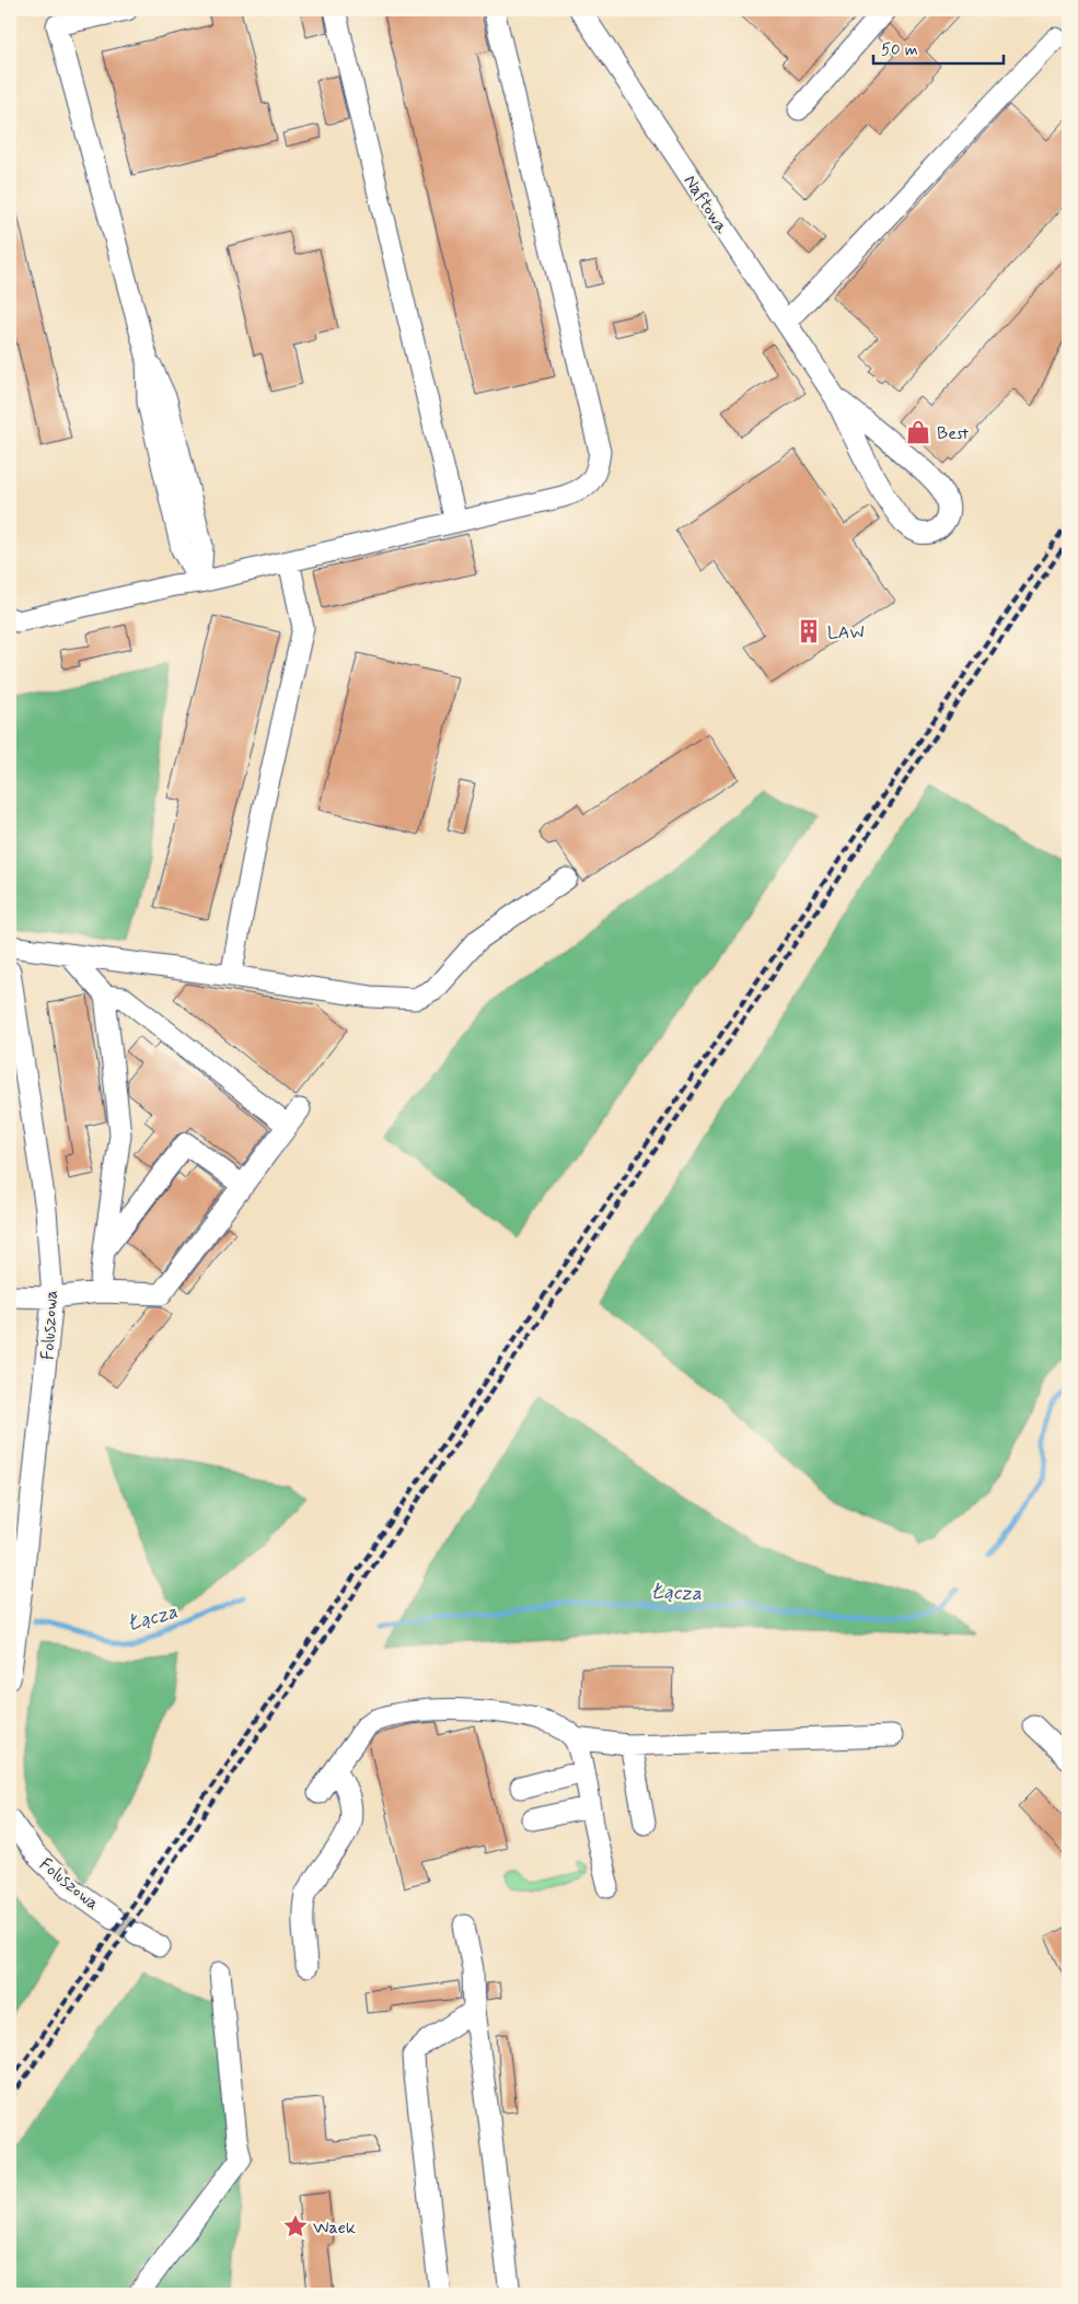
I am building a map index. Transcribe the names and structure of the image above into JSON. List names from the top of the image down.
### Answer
{
  "streets": {
    "street": ["Naftowa", "Foluszowa"]
  },
  "water": ["Łącza"],
  "places": {
    "shop": ["Best"],
    "building": ["LAW"],
    "place": ["Waek"]
  },
  "scale_bar": "50 m"
}
